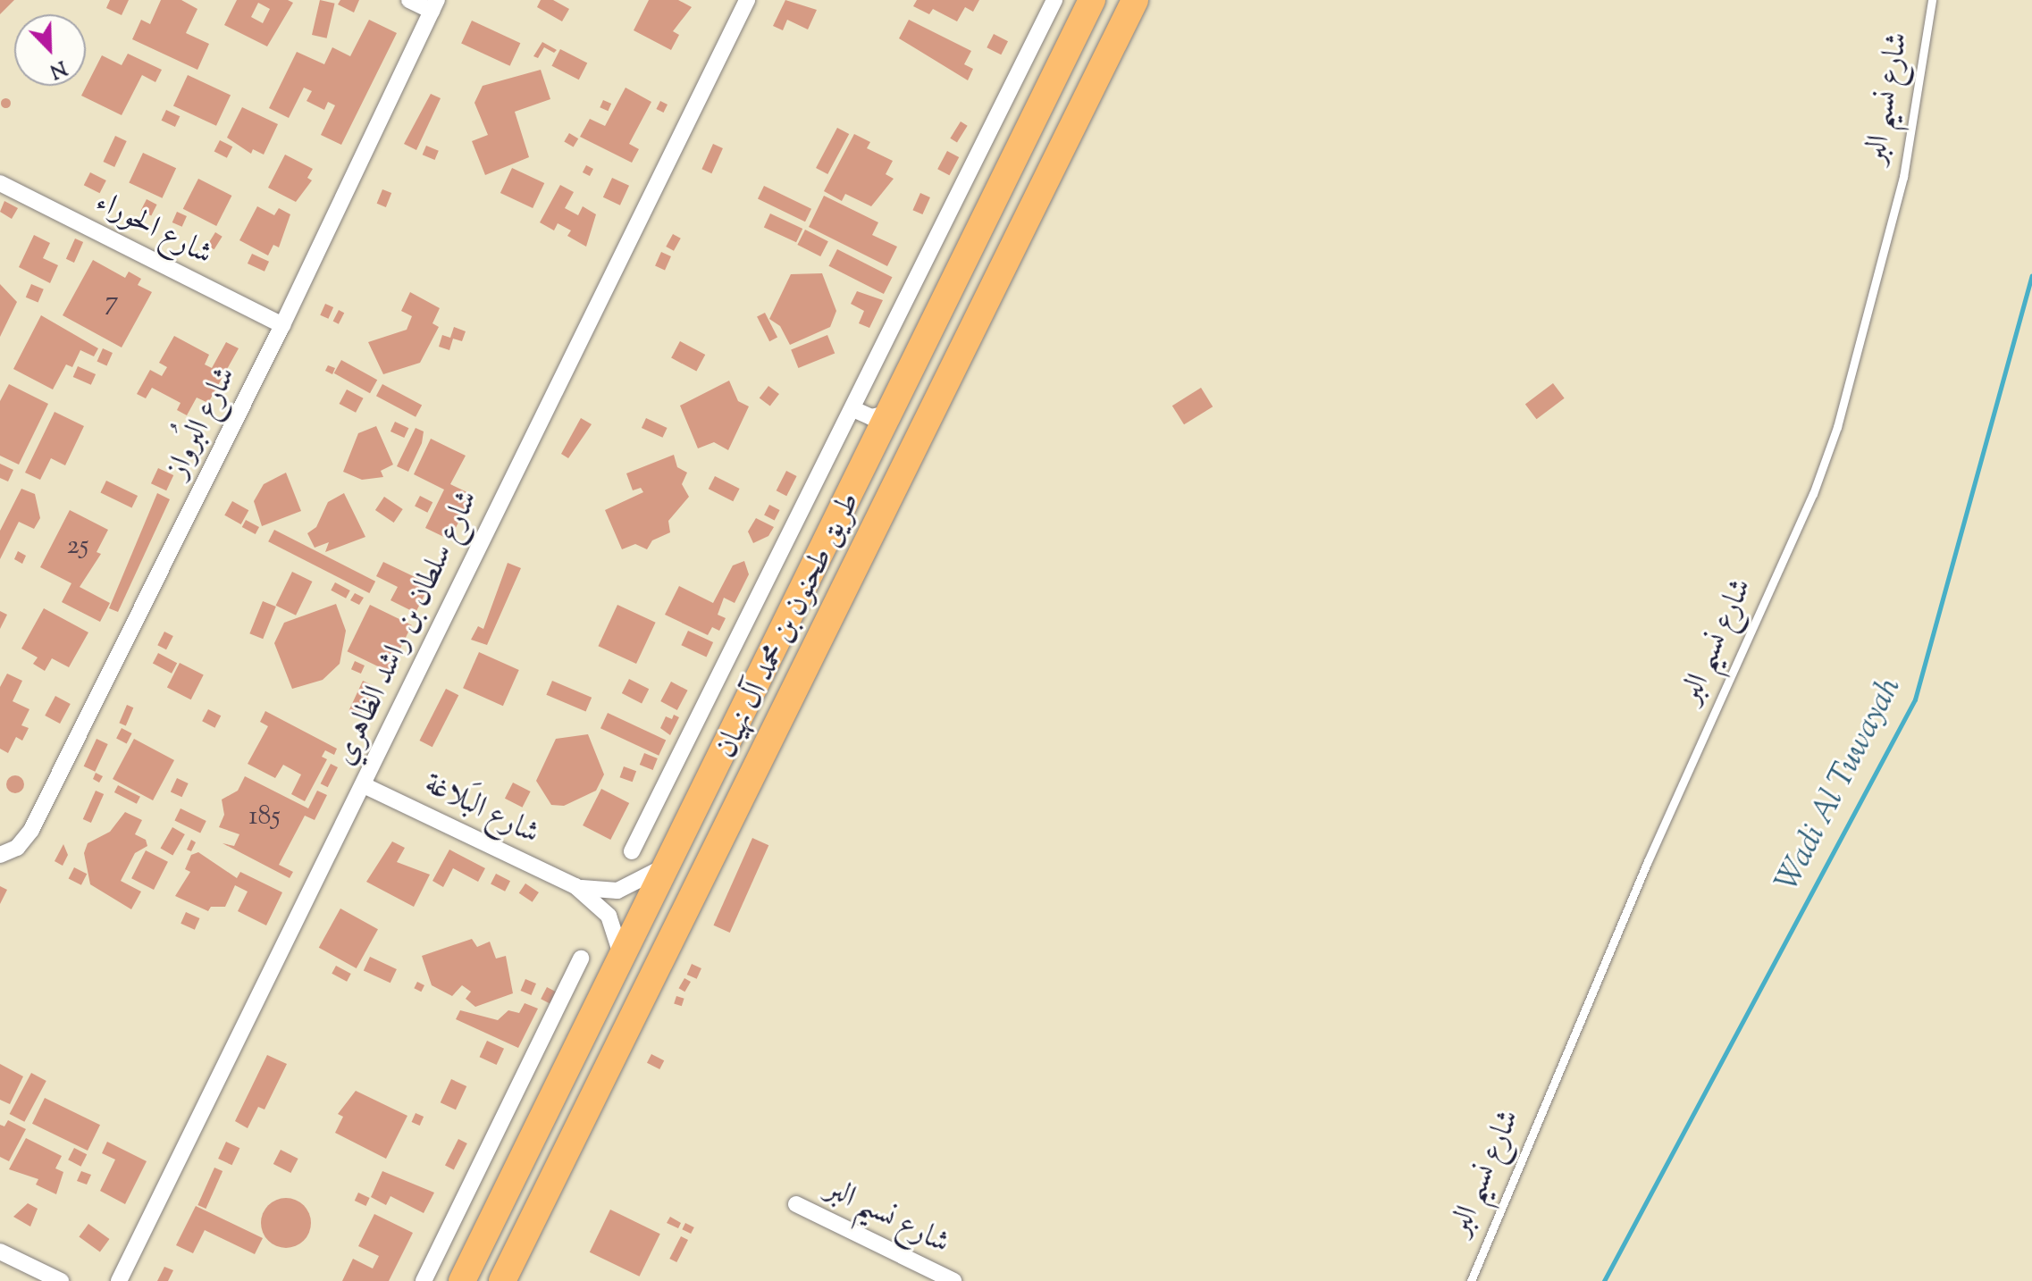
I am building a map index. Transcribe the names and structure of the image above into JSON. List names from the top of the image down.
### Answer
{
  "streets": {
    "main road": ["طريق طحنون بن محمد آل نهيان"],
    "street": [
      "شارع نسيم البر",
      "شارع الحوراء",
      "شارع البُرواز",
      "شارع سلطان بن راشد الظاهري",
      "شارع البَلاغة"
    ]
  },
  "crossings": [
    ["شارع الحوراء", "شارع البُرواز"],
    ["طريق طحنون بن محمد آل نهيان", "شارع البَلاغة"],
    ["شارع سلطان بن راشد الظاهري", "شارع البَلاغة"]
  ],
  "water": ["Wadi Al Tuwayah"],
  "house_numbers": ["7", "25", "185"],
  "north": "bottom right"
}
